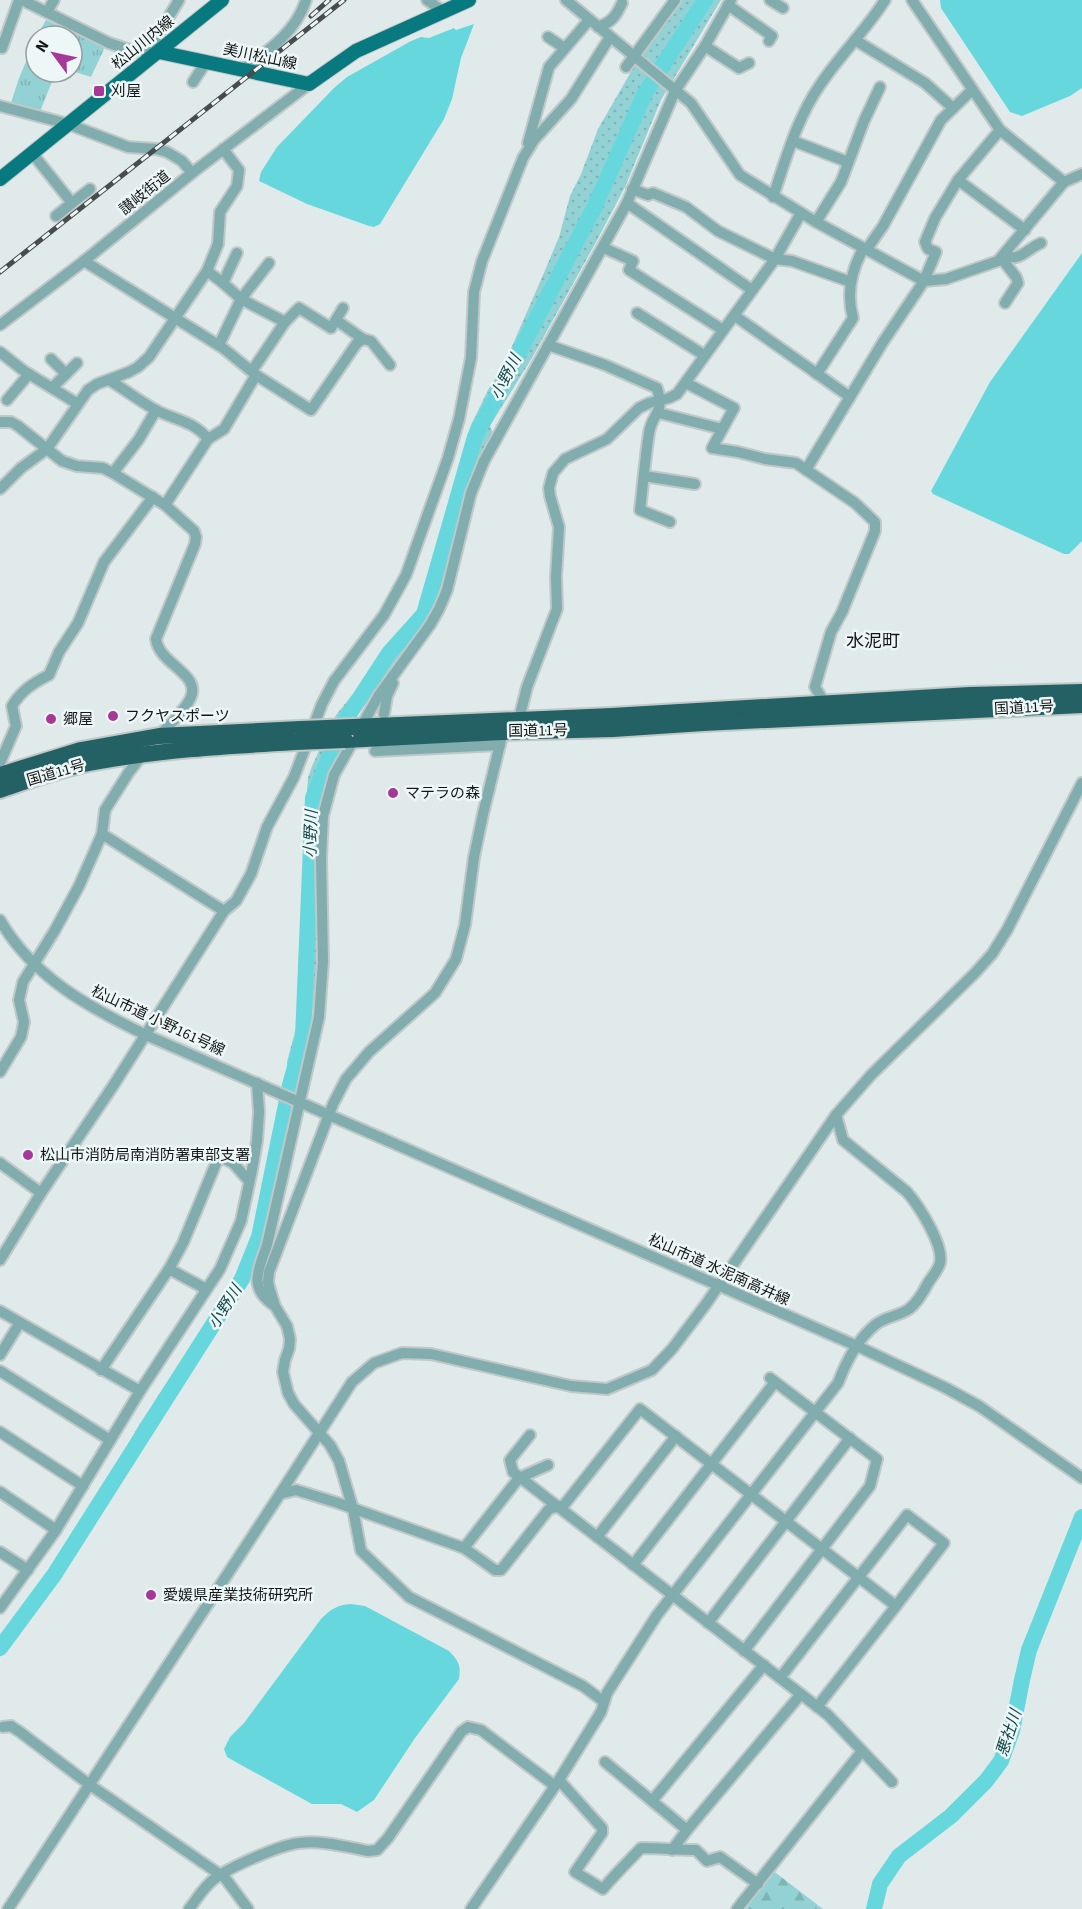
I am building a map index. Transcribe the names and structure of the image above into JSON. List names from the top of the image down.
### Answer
{
  "streets": {
    "highway": ["国道11号"],
    "main road": ["松山川内線", "美川松山線"],
    "street": ["讃岐街道", "松山市道 小野161号線", "松山市道 水泥南高井線"]
  },
  "crossings": [
    ["松山川内線", "美川松山線"],
    ["美川松山線", "讃岐街道"],
    ["松山市道 小野161号線", "松山市道 水泥南高井線"]
  ],
  "districts": ["水泥町"],
  "water": ["小野川", "悪社川"],
  "places": {
    "transit": ["刈屋"],
    "other": [
      "フクヤスポーツ",
      "郷屋",
      "マテラの森",
      "松山市消防局南消防署東部支署",
      "愛媛県産業技術研究所"
    ]
  },
  "north": "top left"
}
